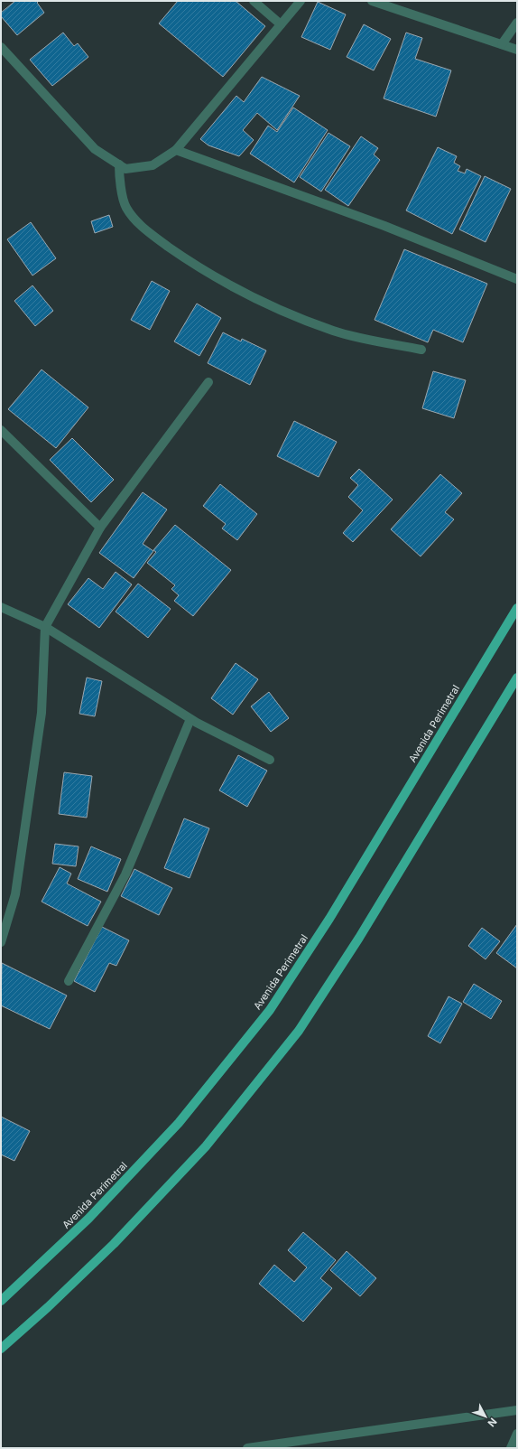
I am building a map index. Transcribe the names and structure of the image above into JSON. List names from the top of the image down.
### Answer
{
  "streets": {
    "main road": ["Avenida Perimetral"]
  },
  "north": "bottom right"
}
